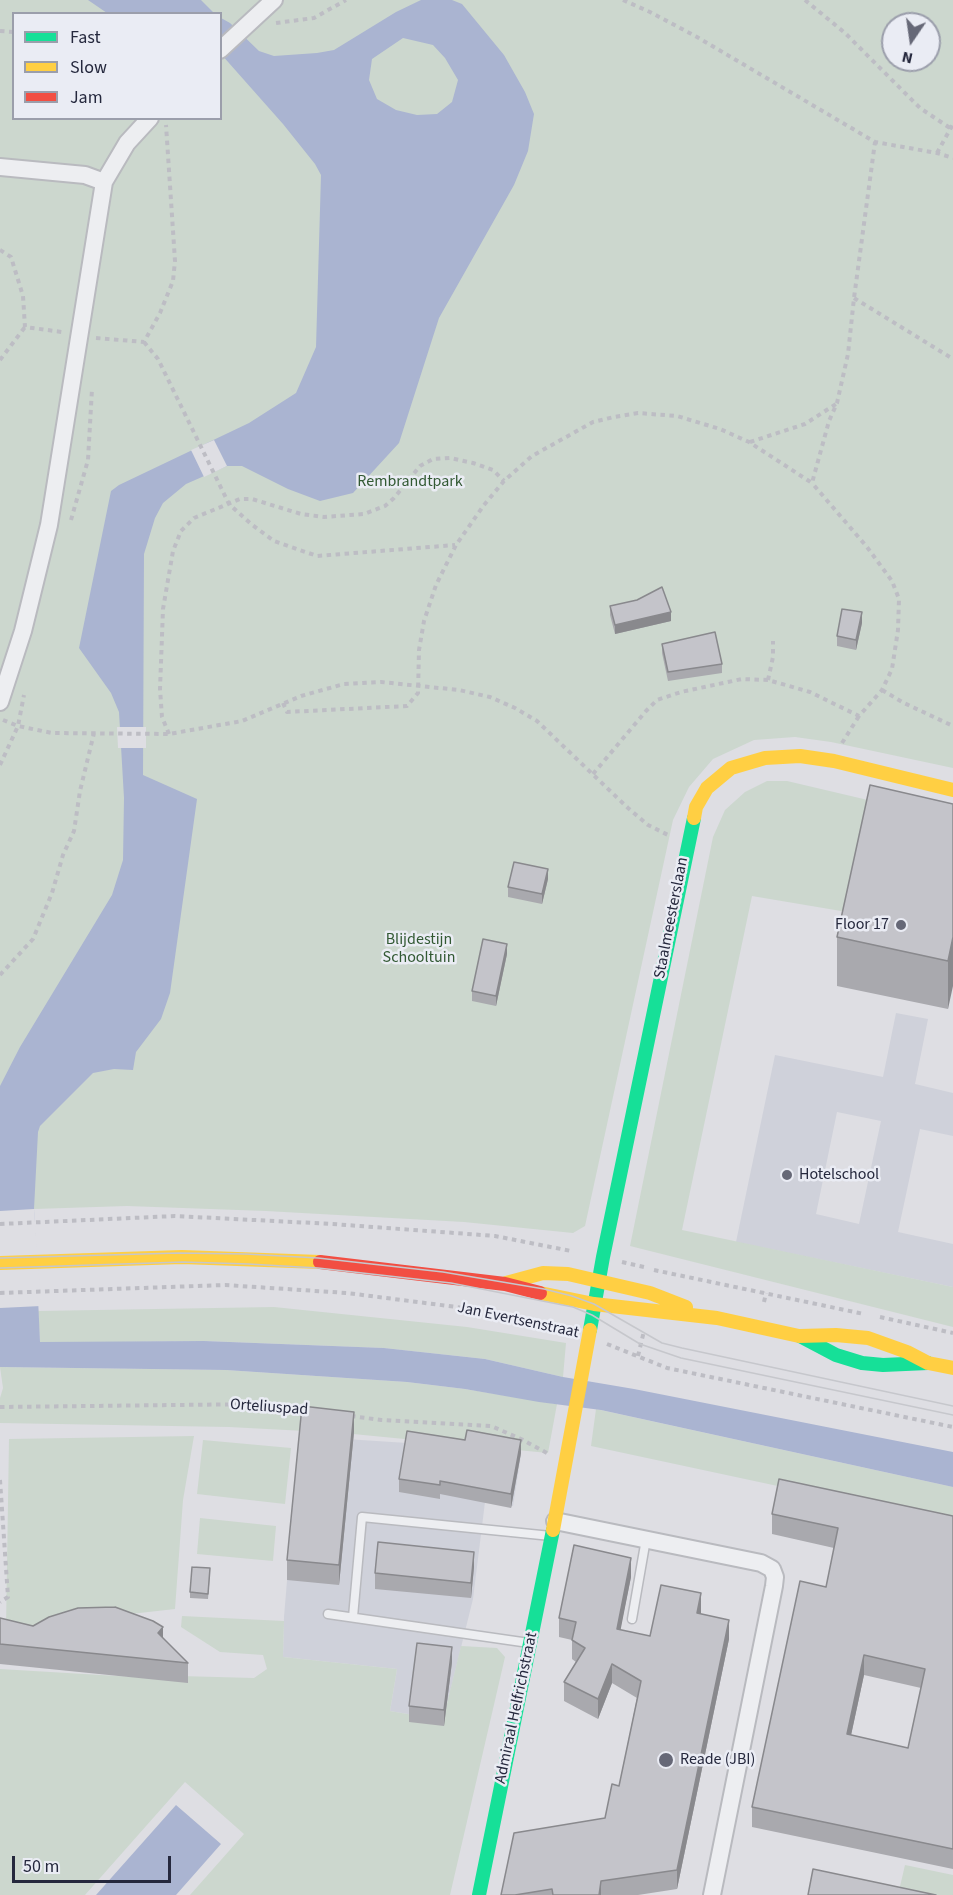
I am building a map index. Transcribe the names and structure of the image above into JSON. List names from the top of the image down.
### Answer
{
  "streets": {
    "street": ["Staalmeesterslaan", "Jan Evertsenstraat", "Admiraal Helfrichstraat"],
    "path": ["Orteliuspad"]
  },
  "crossings": [
    ["Staalmeesterslaan", "Jan Evertsenstraat"],
    ["Staalmeesterslaan", "Admiraal Helfrichstraat"],
    ["Jan Evertsenstraat", "Admiraal Helfrichstraat"]
  ],
  "parks": ["Rembrandtpark", "Blijdestijn Schooltuin"],
  "places": ["Floor 17", "Hotelschool", "Reade (JBI)"],
  "legend": ["Fast", "Slow", "Jam"],
  "scale_bar": "50 m",
  "north": "bottom"
}
